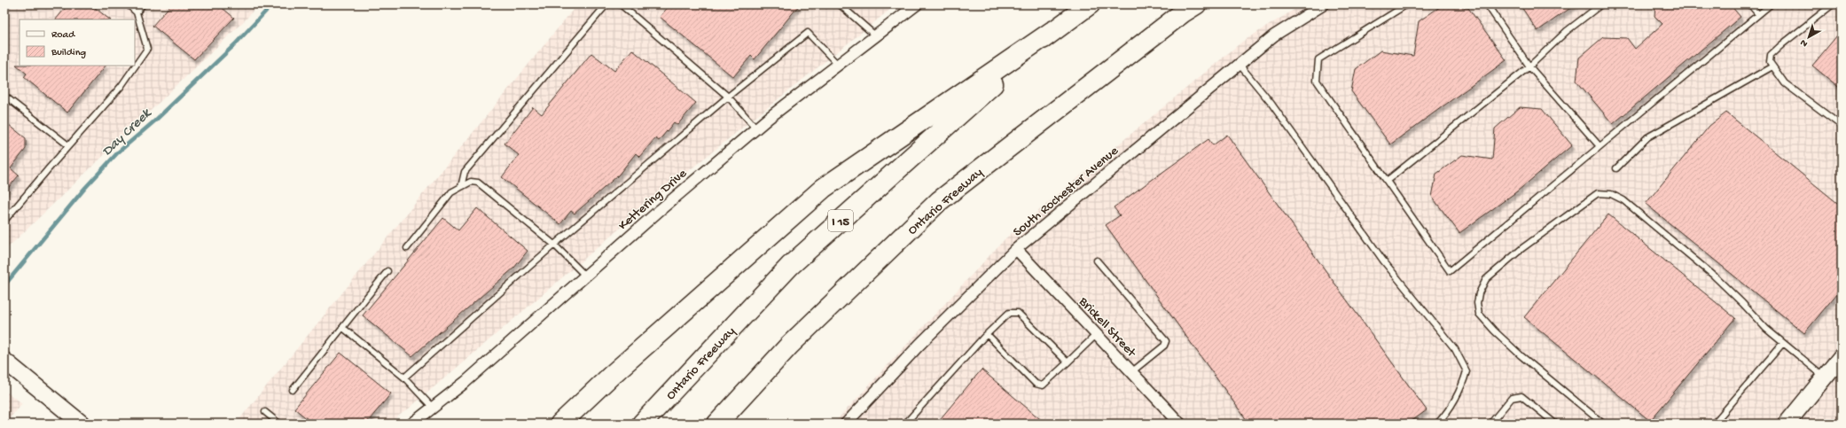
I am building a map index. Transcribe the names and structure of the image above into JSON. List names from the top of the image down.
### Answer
{
  "streets": {
    "highway": ["Ontario Freeway", "I 15"],
    "street": ["South Rochester Avenue", "Kettering Drive", "Brickell Street"]
  },
  "crossings": [
    ["South Rochester Avenue", "Brickell Street"]
  ],
  "water": ["Day Creek"],
  "legend": ["Road", "Building"],
  "north": "bottom left"
}
